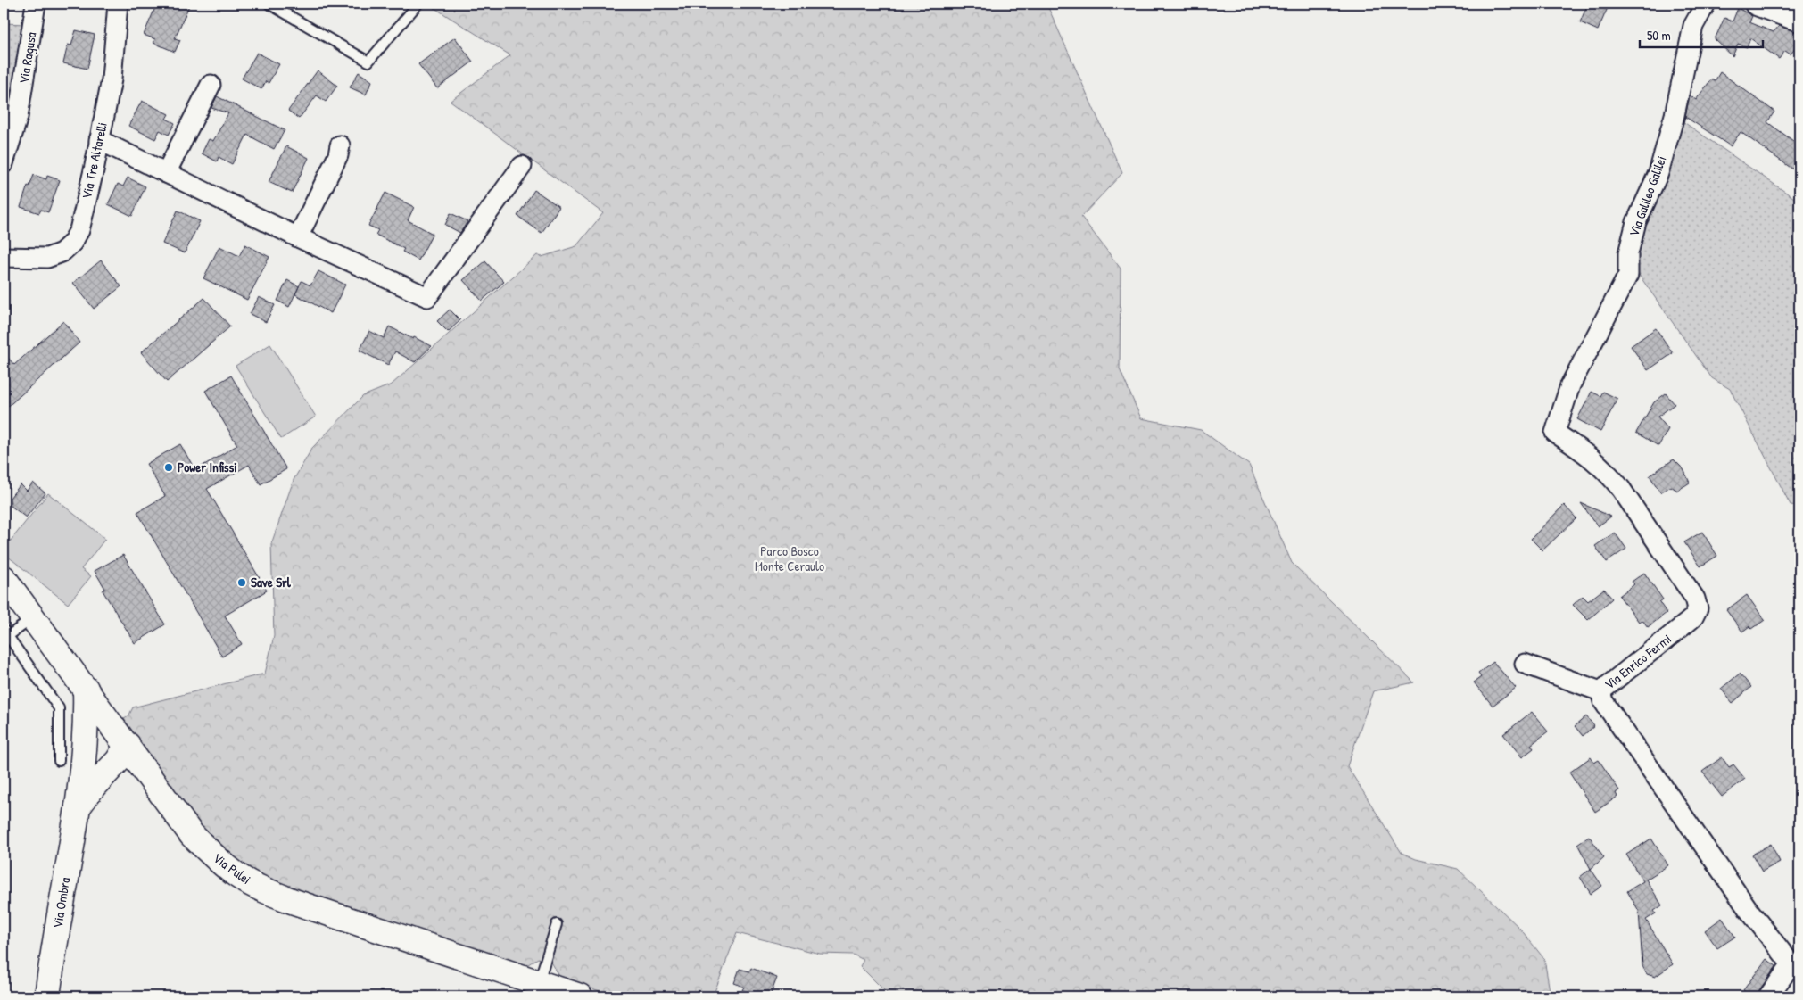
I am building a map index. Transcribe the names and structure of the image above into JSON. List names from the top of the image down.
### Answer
{
  "streets": {
    "main road": ["Via Pulei", "Via Ombra"],
    "street": [
      "Via Ragusa",
      "Via Tre Altarelli",
      "Via Galileo Galilei",
      "Via Enrico Fermi"
    ]
  },
  "crossings": [
    ["Via Galileo Galilei", "Via Enrico Fermi"]
  ],
  "parks": ["Parco Bosco Monte Ceraulo"],
  "places": ["Power Infissi", "Save Srl"],
  "scale_bar": "50 m"
}
